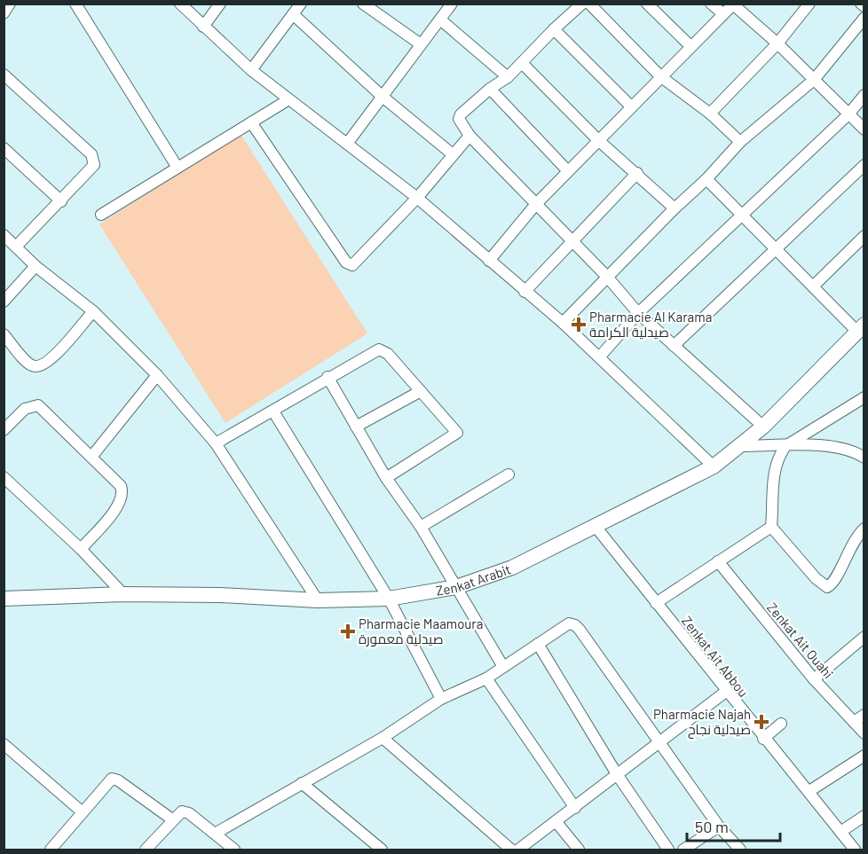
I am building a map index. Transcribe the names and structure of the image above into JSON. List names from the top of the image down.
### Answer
{
  "streets": {
    "street": ["Zenkat Arabit", "Zenkat Ait Ouahi", "Zenkat Ait Abbou"]
  },
  "crossings": [
    ["Zenkat Arabit", "Zenkat Ait Abbou"]
  ],
  "places": {
    "health": ["Pharmacie Al Karama صيدلية الكرامة", "Pharmacie Maamoura صيدلية معمورة", "Pharmacie Najah صيدلية نجاح"]
  },
  "scale_bar": "50 m"
}
